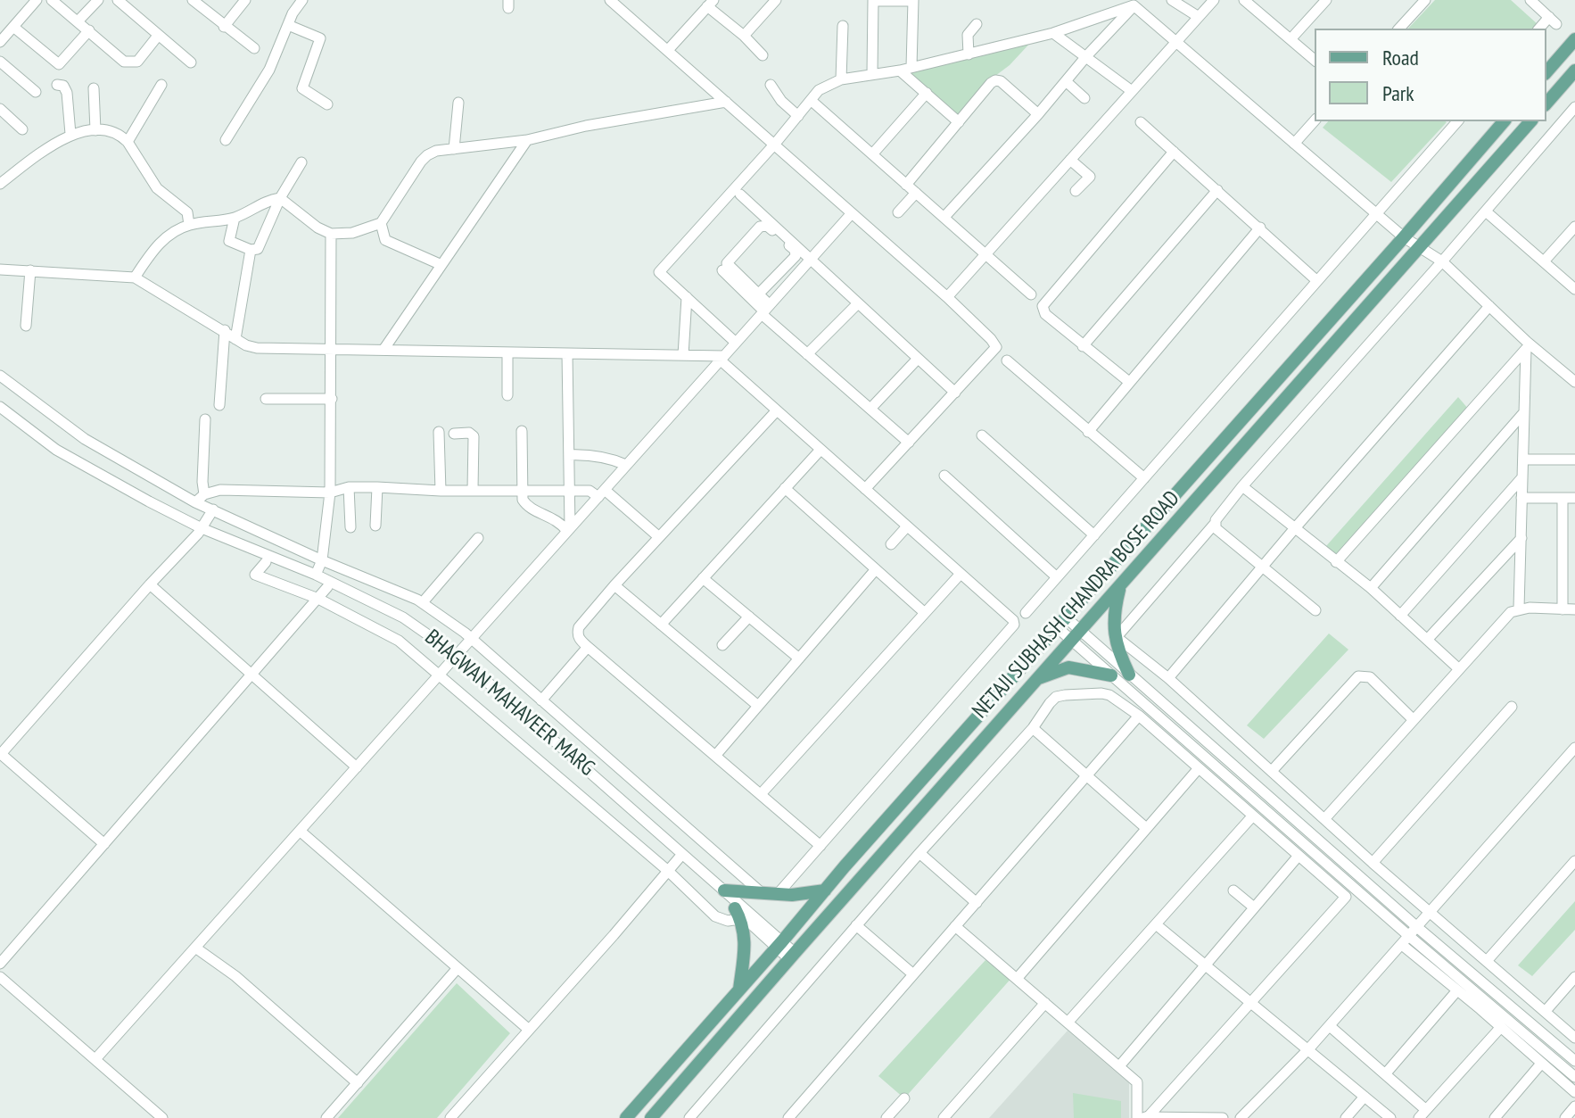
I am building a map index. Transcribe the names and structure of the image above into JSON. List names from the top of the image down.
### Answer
{
  "streets": {
    "main road": ["NETAJI SUBHASH CHANDRA BOSE ROAD"],
    "street": ["BHAGWAN MAHAVEER MARG"]
  },
  "crossings": [
    ["NETAJI SUBHASH CHANDRA BOSE ROAD", "BHAGWAN MAHAVEER MARG"]
  ],
  "legend": ["Road", "Park"]
}
